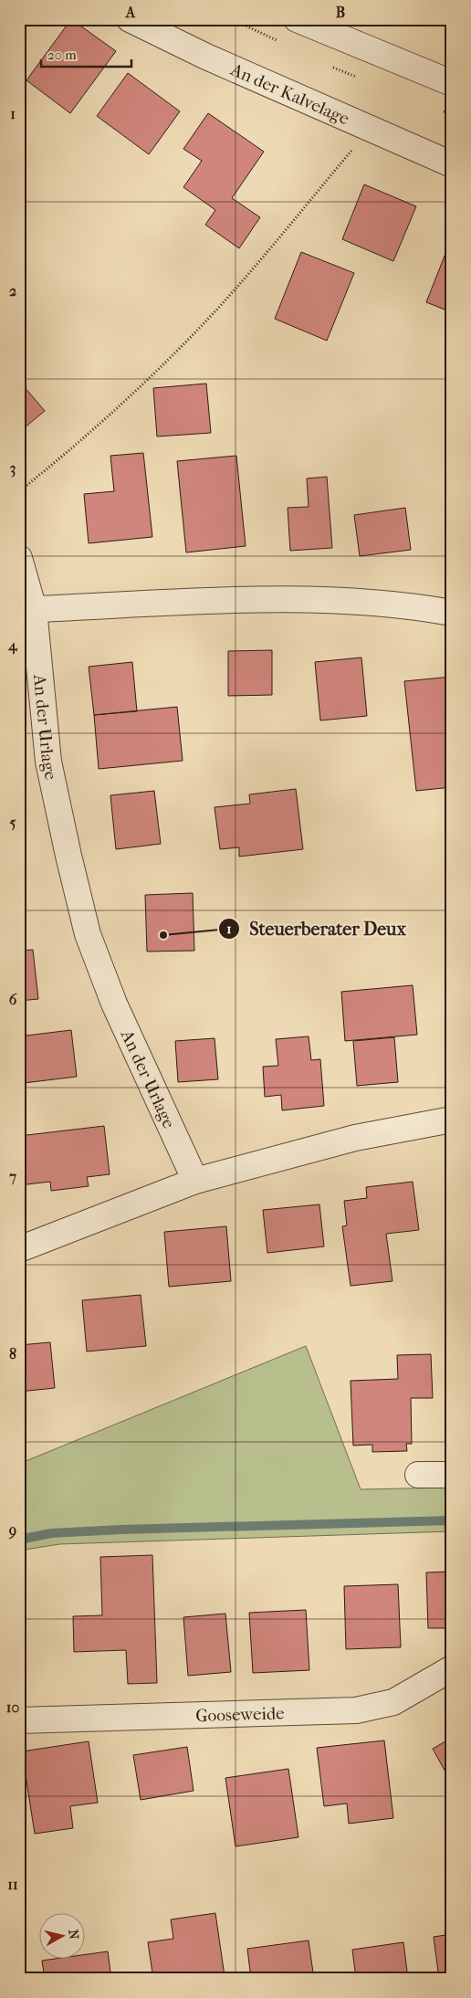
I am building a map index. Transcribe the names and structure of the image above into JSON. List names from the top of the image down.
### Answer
{
  "streets": {
    "street": ["An der Kalvelage", "An der Urlage", "Gooseweide"]
  },
  "places": ["Steuerberater Deux"],
  "scale_bar": "20 m",
  "north": "right",
  "grid": {
    "columns": ["A", "B"],
    "rows": [
      "1",
      "2",
      "3",
      "4",
      "5",
      "6",
      "7",
      "8",
      "9",
      "10",
      "11"
    ]
  }
}
